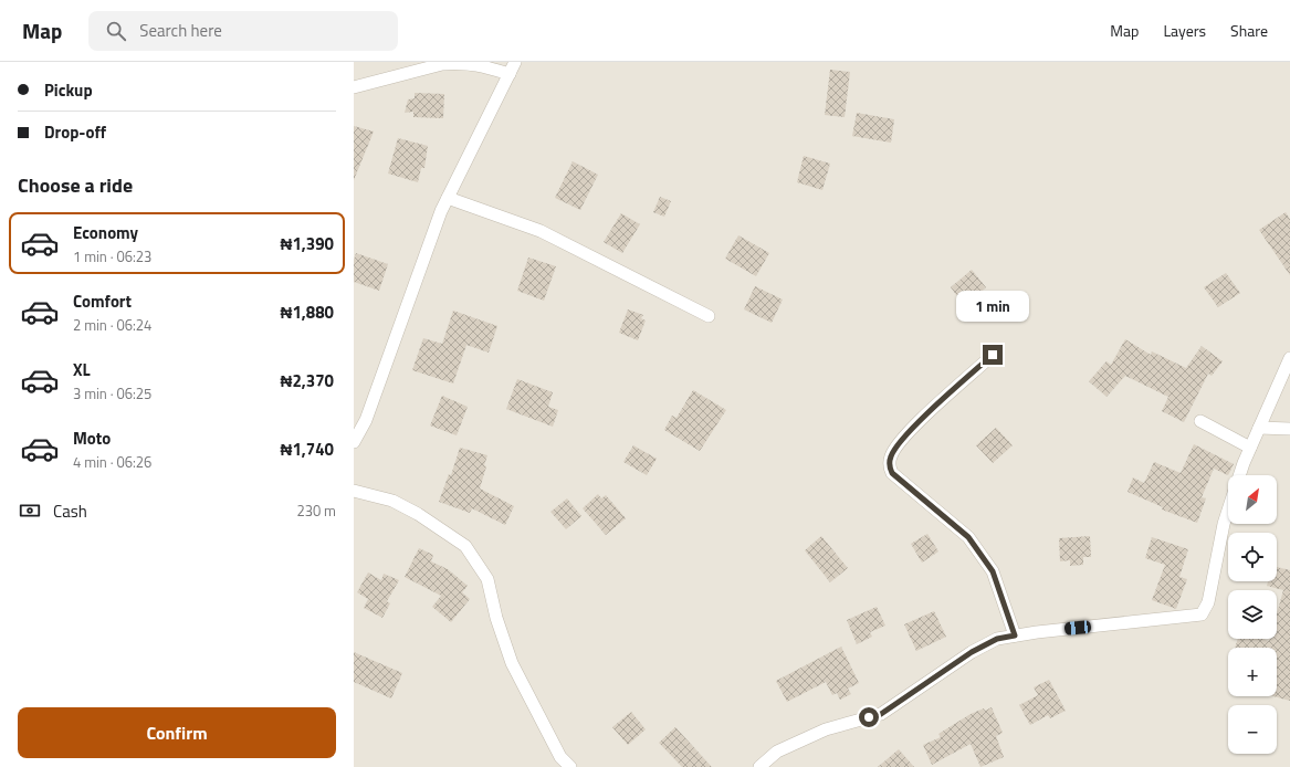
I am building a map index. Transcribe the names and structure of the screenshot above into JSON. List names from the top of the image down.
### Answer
{
  "north": "top right",
  "page": {
    "header": "Map",
    "search": "Search here",
    "nav": ["Map", "Layers", "Share"],
    "banner": ["Pickup", "Drop-off"],
    "heading": "Choose a ride",
    "list": [
      {
        "name": "Economy",
        "note": "1 min · 06:23",
        "value": "₦1,390"
      },
      {
        "name": "Comfort",
        "note": "2 min · 06:24",
        "value": "₦1,880"
      },
      {
        "name": "XL",
        "note": "3 min · 06:25",
        "value": "₦2,370"
      },
      {
        "name": "Moto",
        "note": "4 min · 06:26",
        "value": "₦1,740"
      }
    ],
    "bubble": "1 min",
    "map_buttons": ["+", "−"],
    "pay": ["Cash", "230 m"],
    "buttons": "Confirm"
  }
}
